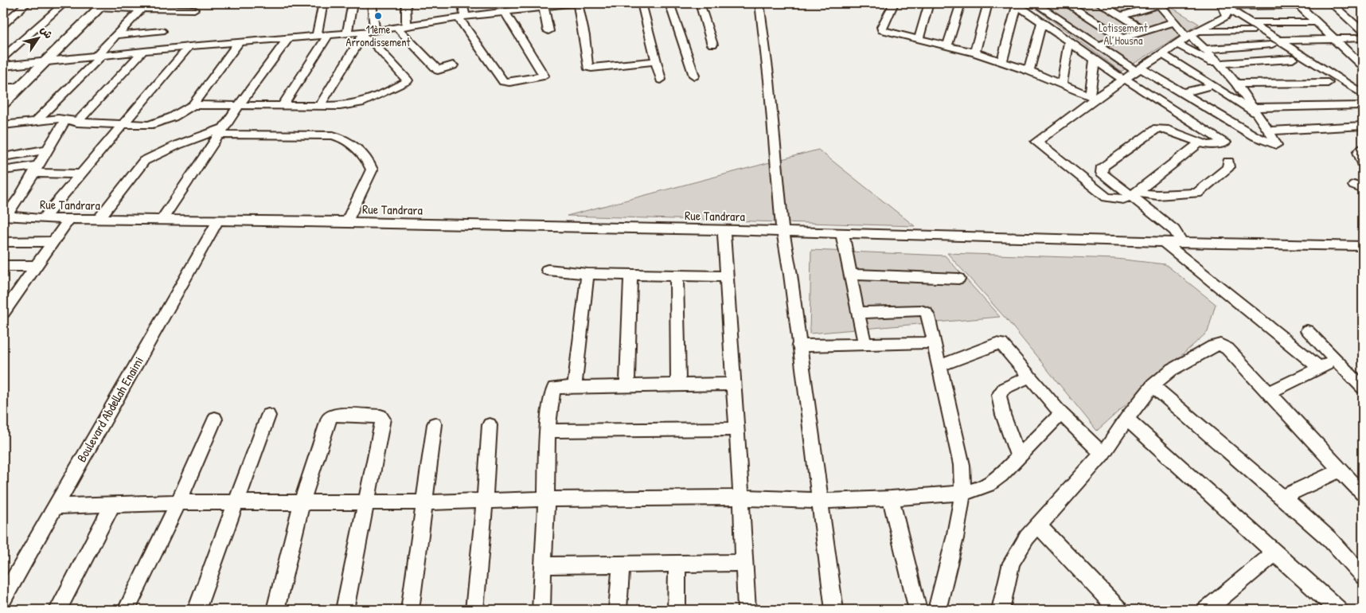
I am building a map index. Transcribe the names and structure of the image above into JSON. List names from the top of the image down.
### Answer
{
  "streets": {
    "street": ["Rue Tandrara", "Boulevard Abdellah Enaimi"]
  },
  "crossings": [
    ["Rue Tandrara", "Boulevard Abdellah Enaimi"]
  ],
  "parks": ["Lotissement Al Housna"],
  "places": ["11ème Arrondissement"],
  "north": "top right"
}
